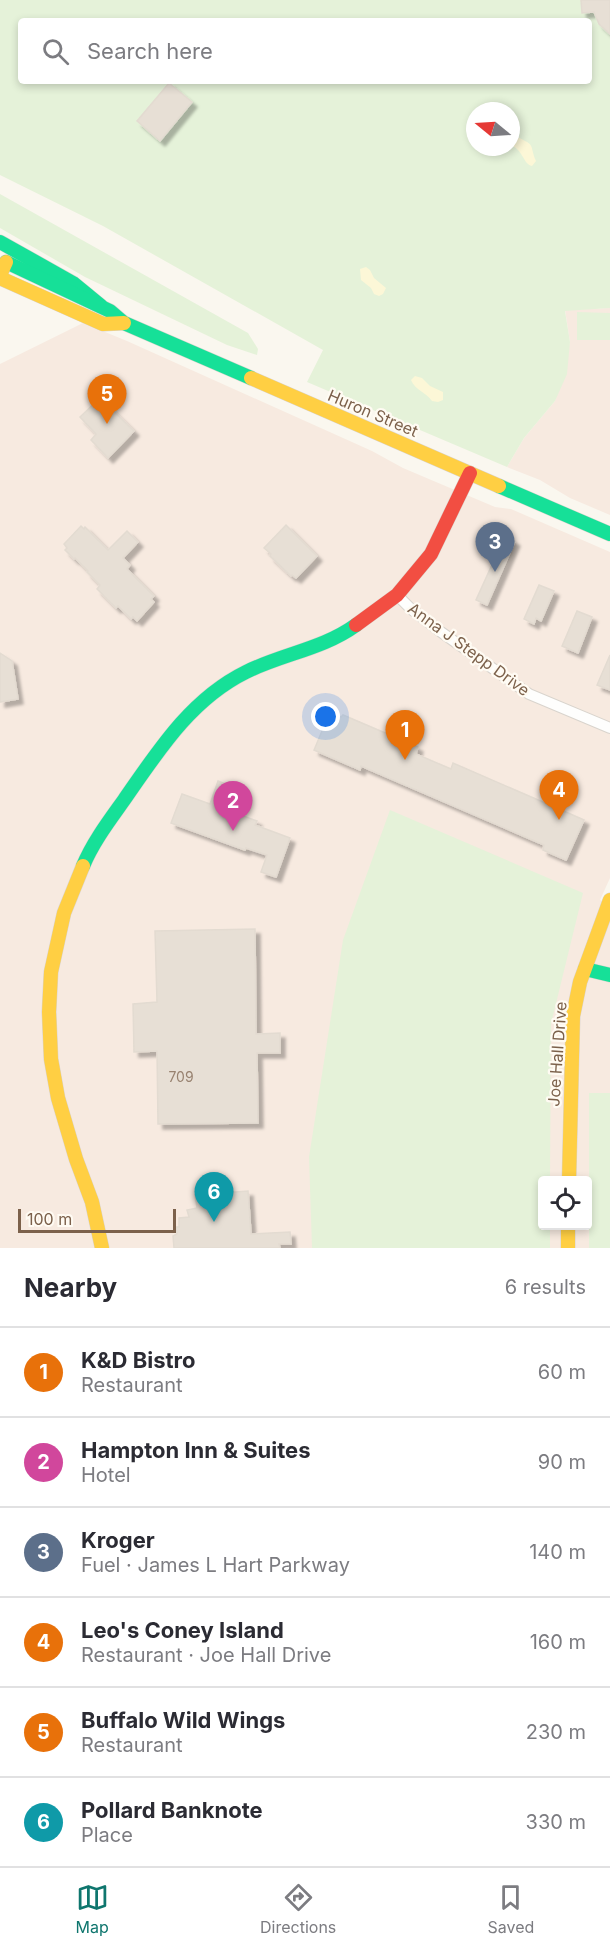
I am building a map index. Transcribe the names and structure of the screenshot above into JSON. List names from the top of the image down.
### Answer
{
  "streets": {
    "main road": ["Huron Street", "Joe Hall Drive"],
    "street": ["Anna J Stepp Drive"]
  },
  "house_numbers": ["709"],
  "scale_bar": "100 m",
  "north": "left",
  "page": {
    "search": "Search here",
    "pins": [
      "5",
      "3",
      "1",
      "4",
      "2",
      "6"
    ],
    "scale": "100 m",
    "heading": ["Nearby", "6 results"],
    "list": [
      {
        "mark": "1",
        "name": "K&D Bistro",
        "note": "Restaurant",
        "value": "60 m"
      },
      {
        "mark": "2",
        "name": "Hampton Inn & Suites",
        "note": "Hotel",
        "value": "90 m"
      },
      {
        "mark": "3",
        "name": "Kroger",
        "note": "Fuel · James L Hart Parkway",
        "value": "140 m"
      },
      {
        "mark": "4",
        "name": "Leo's Coney Island",
        "note": "Restaurant · Joe Hall Drive",
        "value": "160 m"
      },
      {
        "mark": "5",
        "name": "Buffalo Wild Wings",
        "note": "Restaurant",
        "value": "230 m"
      },
      {
        "mark": "6",
        "name": "Pollard Banknote",
        "note": "Place",
        "value": "330 m"
      }
    ],
    "nav": ["Map", "Directions", "Saved"]
  }
}
